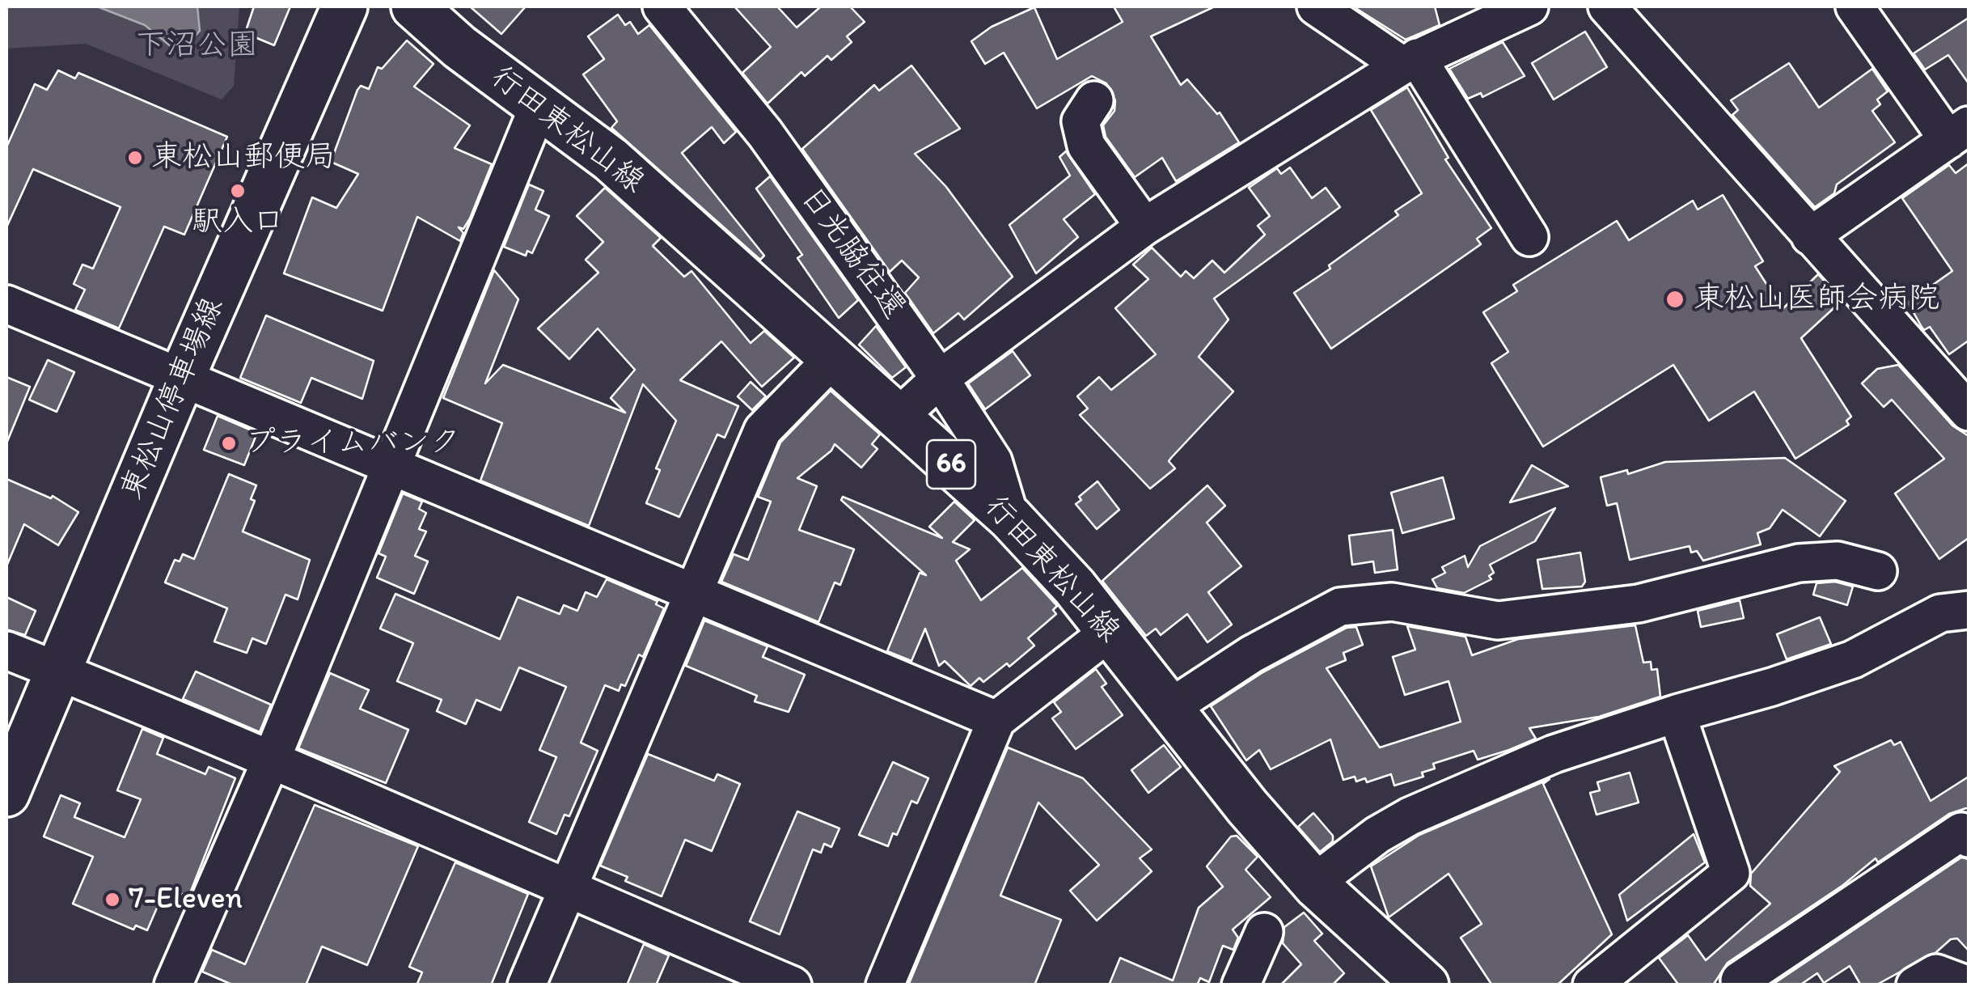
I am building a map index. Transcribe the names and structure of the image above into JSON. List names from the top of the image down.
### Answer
{
  "streets": {
    "main road": ["行田東松山線", "東松山停車場線", "66"],
    "street": ["日光脇往還"]
  },
  "crossings": [
    ["行田東松山線", "日光脇往還"]
  ],
  "parks": ["下沼公園"],
  "places": [
    "東松山郵便局",
    "駅入口",
    "東松山医師会病院",
    "プライムバンク",
    "7-Eleven"
  ]
}
